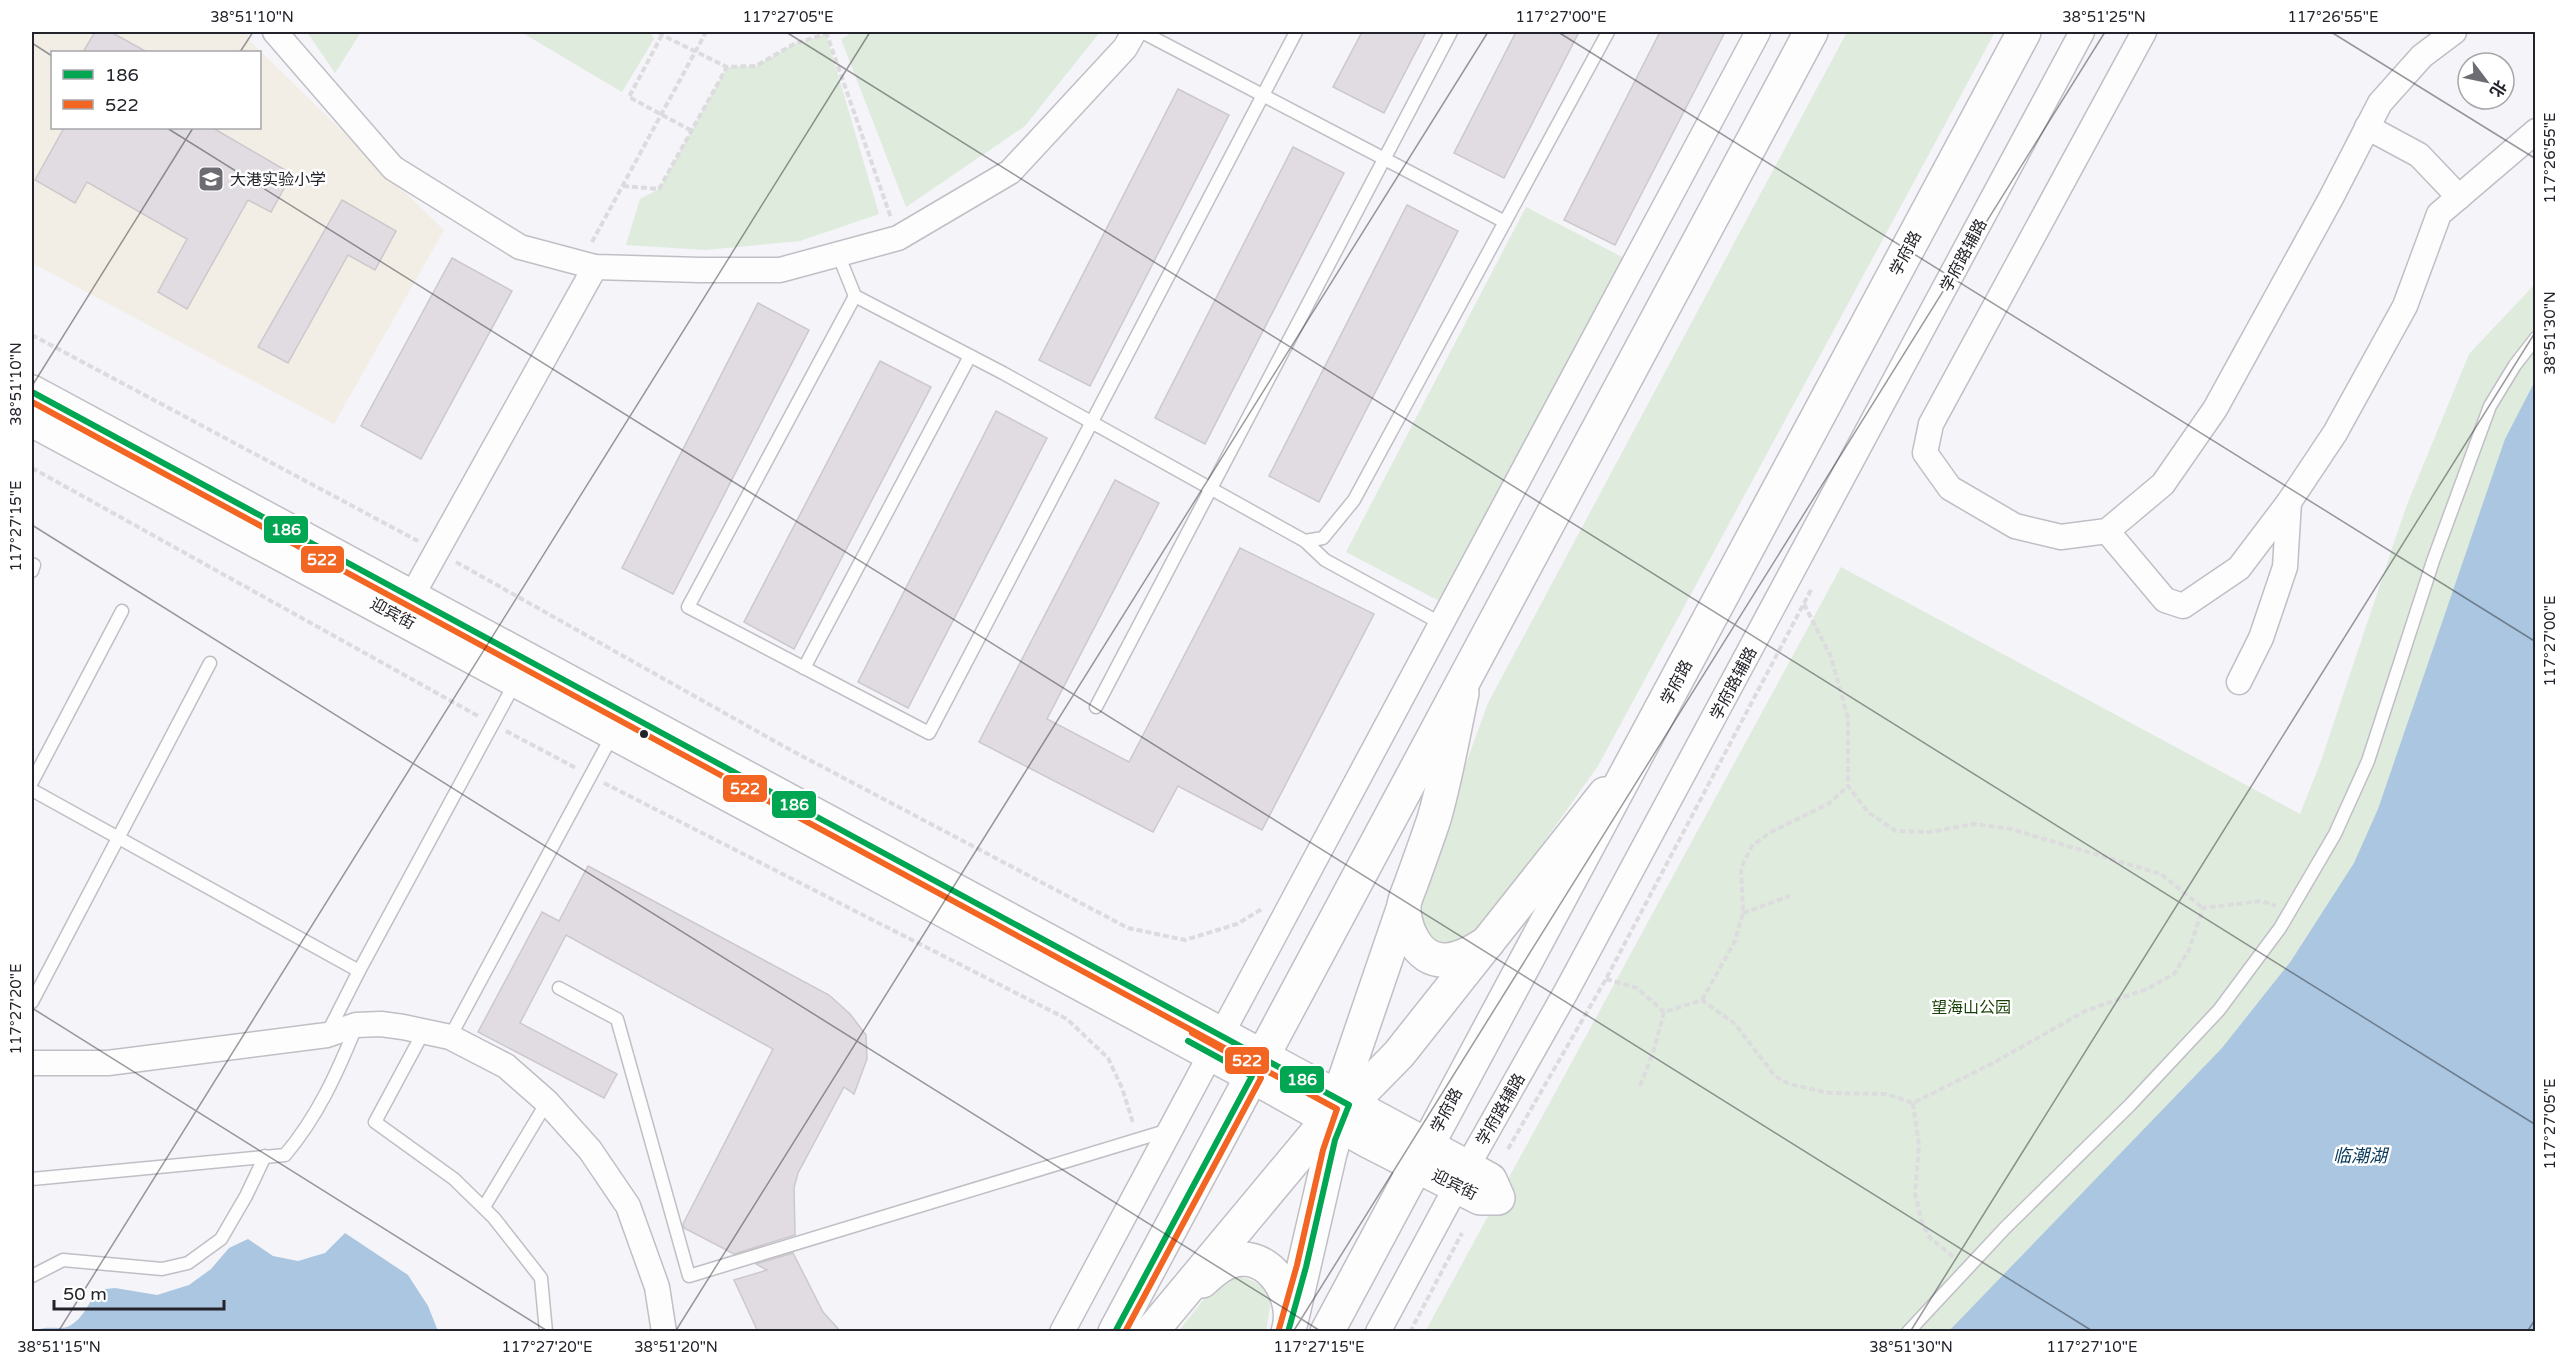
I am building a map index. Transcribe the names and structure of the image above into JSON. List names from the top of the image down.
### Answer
{
  "streets": {
    "main road": ["学府路", "迎宾街"],
    "street": ["学府路辅路"]
  },
  "crossings": [
    ["学府路", "迎宾街"],
    ["学府路辅路", "迎宾街"]
  ],
  "water": ["临潮湖"],
  "parks": ["望海山公园"],
  "places": {
    "school or university": ["大港实验小学"]
  },
  "lines": ["transit line 186", "transit line 522"],
  "legend": ["186", "522"],
  "scale_bar": "50 m",
  "north": "bottom right",
  "coordinates": [
    "38°51'10\"N",
    "117°27'05\"E",
    "117°27'00\"E",
    "38°51'25\"N",
    "117°26'55\"E",
    "38°51'30\"N",
    "117°27'15\"E",
    "117°27'20\"E",
    "38°51'15\"N",
    "38°51'20\"N",
    "117°27'10\"E"
  ]
}
